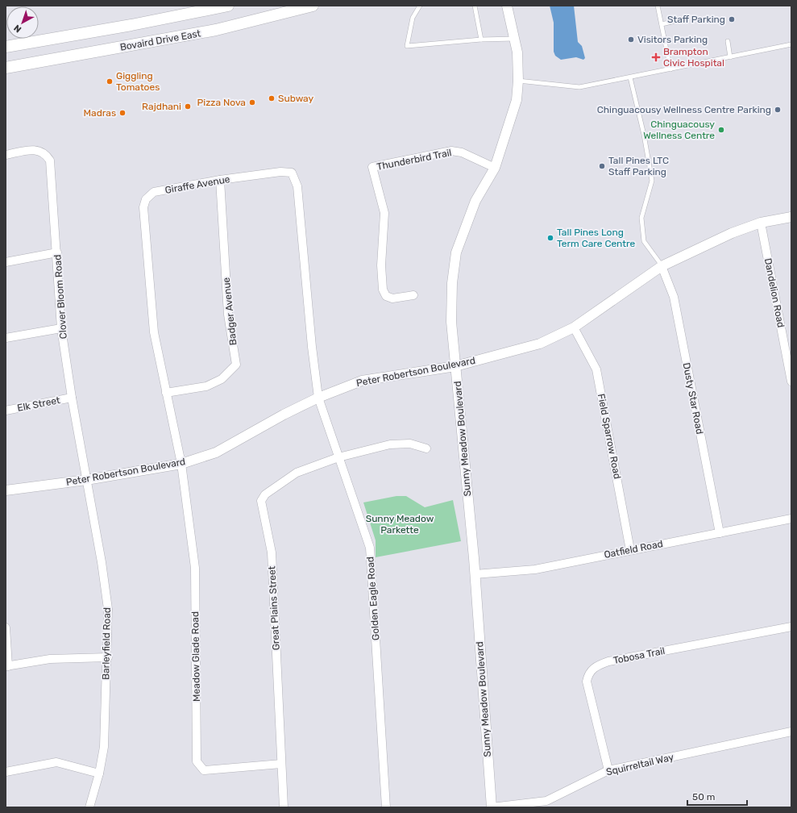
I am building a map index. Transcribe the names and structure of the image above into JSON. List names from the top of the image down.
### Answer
{
  "streets": {
    "main road": ["Bovaird Drive East"],
    "street": [
      "Thunderbird Trail",
      "Giraffe Avenue",
      "Dandelion Road",
      "Clover Bloom Road",
      "Badger Avenue",
      "Peter Robertson Boulevard",
      "Dusty Star Road",
      "Elk Street",
      "Field Sparrow Road",
      "Sunny Meadow Boulevard",
      "Oatfield Road",
      "Golden Eagle Road",
      "Great Plains Street",
      "Barleyfield Road",
      "Tobosa Trail",
      "Meadow Glade Road",
      "Squirreltail Way"
    ]
  },
  "crossings": [
    ["Thunderbird Trail", "Sunny Meadow Boulevard"],
    ["Giraffe Avenue", "Badger Avenue"],
    ["Giraffe Avenue", "Peter Robertson Boulevard"],
    ["Giraffe Avenue", "Golden Eagle Road"],
    ["Giraffe Avenue", "Meadow Glade Road"],
    ["Dandelion Road", "Peter Robertson Boulevard"],
    ["Clover Bloom Road", "Peter Robertson Boulevard"],
    ["Clover Bloom Road", "Elk Street"],
    ["Clover Bloom Road", "Barleyfield Road"],
    ["Peter Robertson Boulevard", "Dusty Star Road"],
    ["Peter Robertson Boulevard", "Field Sparrow Road"],
    ["Peter Robertson Boulevard", "Sunny Meadow Boulevard"],
    ["Peter Robertson Boulevard", "Golden Eagle Road"],
    ["Peter Robertson Boulevard", "Barleyfield Road"],
    ["Peter Robertson Boulevard", "Meadow Glade Road"],
    ["Dusty Star Road", "Oatfield Road"],
    ["Field Sparrow Road", "Oatfield Road"],
    ["Sunny Meadow Boulevard", "Oatfield Road"],
    ["Sunny Meadow Boulevard", "Squirreltail Way"],
    ["Golden Eagle Road", "Great Plains Street"],
    ["Great Plains Street", "Meadow Glade Road"],
    ["Tobosa Trail", "Squirreltail Way"]
  ],
  "parks": ["Sunny Meadow Parkette"],
  "places": {
    "other": [
      "Staff Parking",
      "Visitors Parking",
      "Giggling Tomatoes",
      "Subway",
      "Pizza Nova",
      "Rajdhani",
      "Chinguacousy Wellness Centre Parking",
      "Madras",
      "Chinguacousy Wellness Centre",
      "Tall Pines LTC Staff Parking",
      "Tall Pines Long Term Care Centre"
    ],
    "health": ["Brampton Civic Hospital"]
  },
  "scale_bar": "50 m",
  "north": "bottom left"
}
